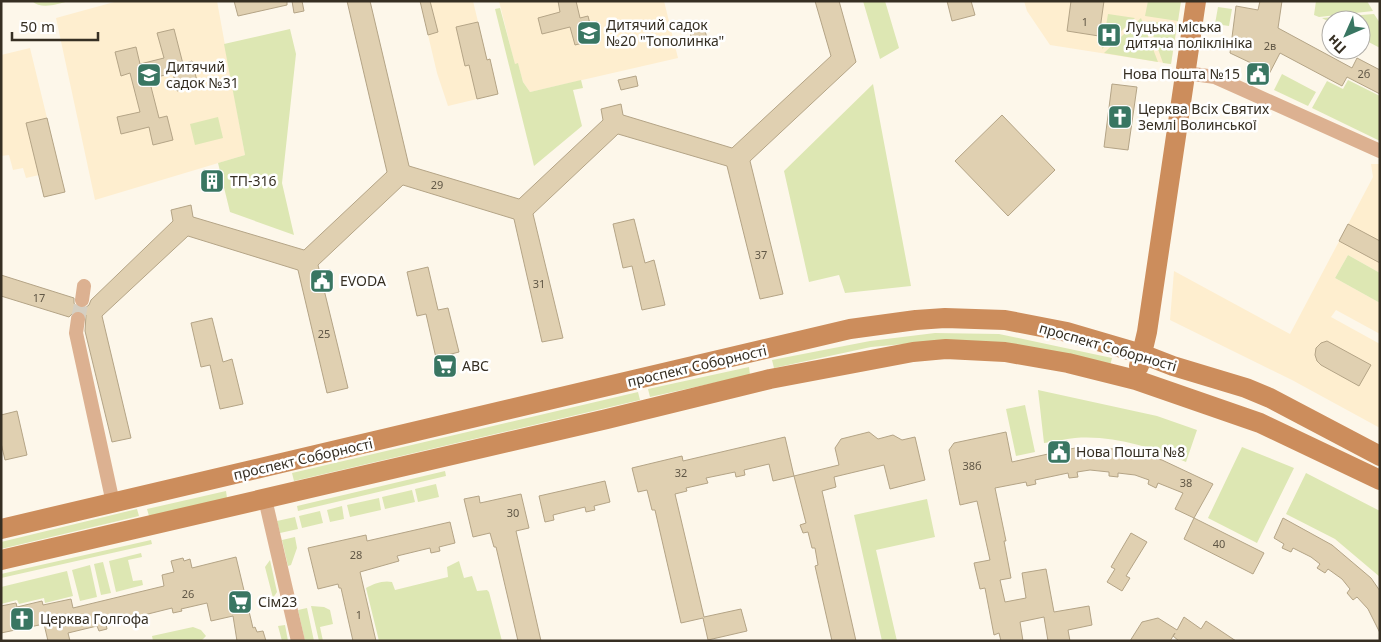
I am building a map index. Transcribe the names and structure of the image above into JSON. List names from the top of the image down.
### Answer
{
  "streets": {
    "main road": ["проспект Соборності"]
  },
  "places": {
    "school or university": ["Дитячий садок №20 \"Тополинка\"", "Дитячий садок №31"],
    "hospital": ["Луцька міська дитяча поліклініка"],
    "public building": ["Нова Пошта №15", "EVODA", "Нова Пошта №8"],
    "church": ["Церква Всіх Святих Землі Волинської", "Церква Голгофа"],
    "building": ["ТП-316"],
    "supermarket": ["АВС", "Сім23"]
  },
  "house_numbers": [
    "1",
    "2в",
    "2б",
    "29",
    "37",
    "31",
    "17",
    "25",
    "38б",
    "32",
    "38",
    "30",
    "40",
    "28",
    "26",
    "1"
  ],
  "scale_bar": "50 m",
  "north": "bottom left"
}
